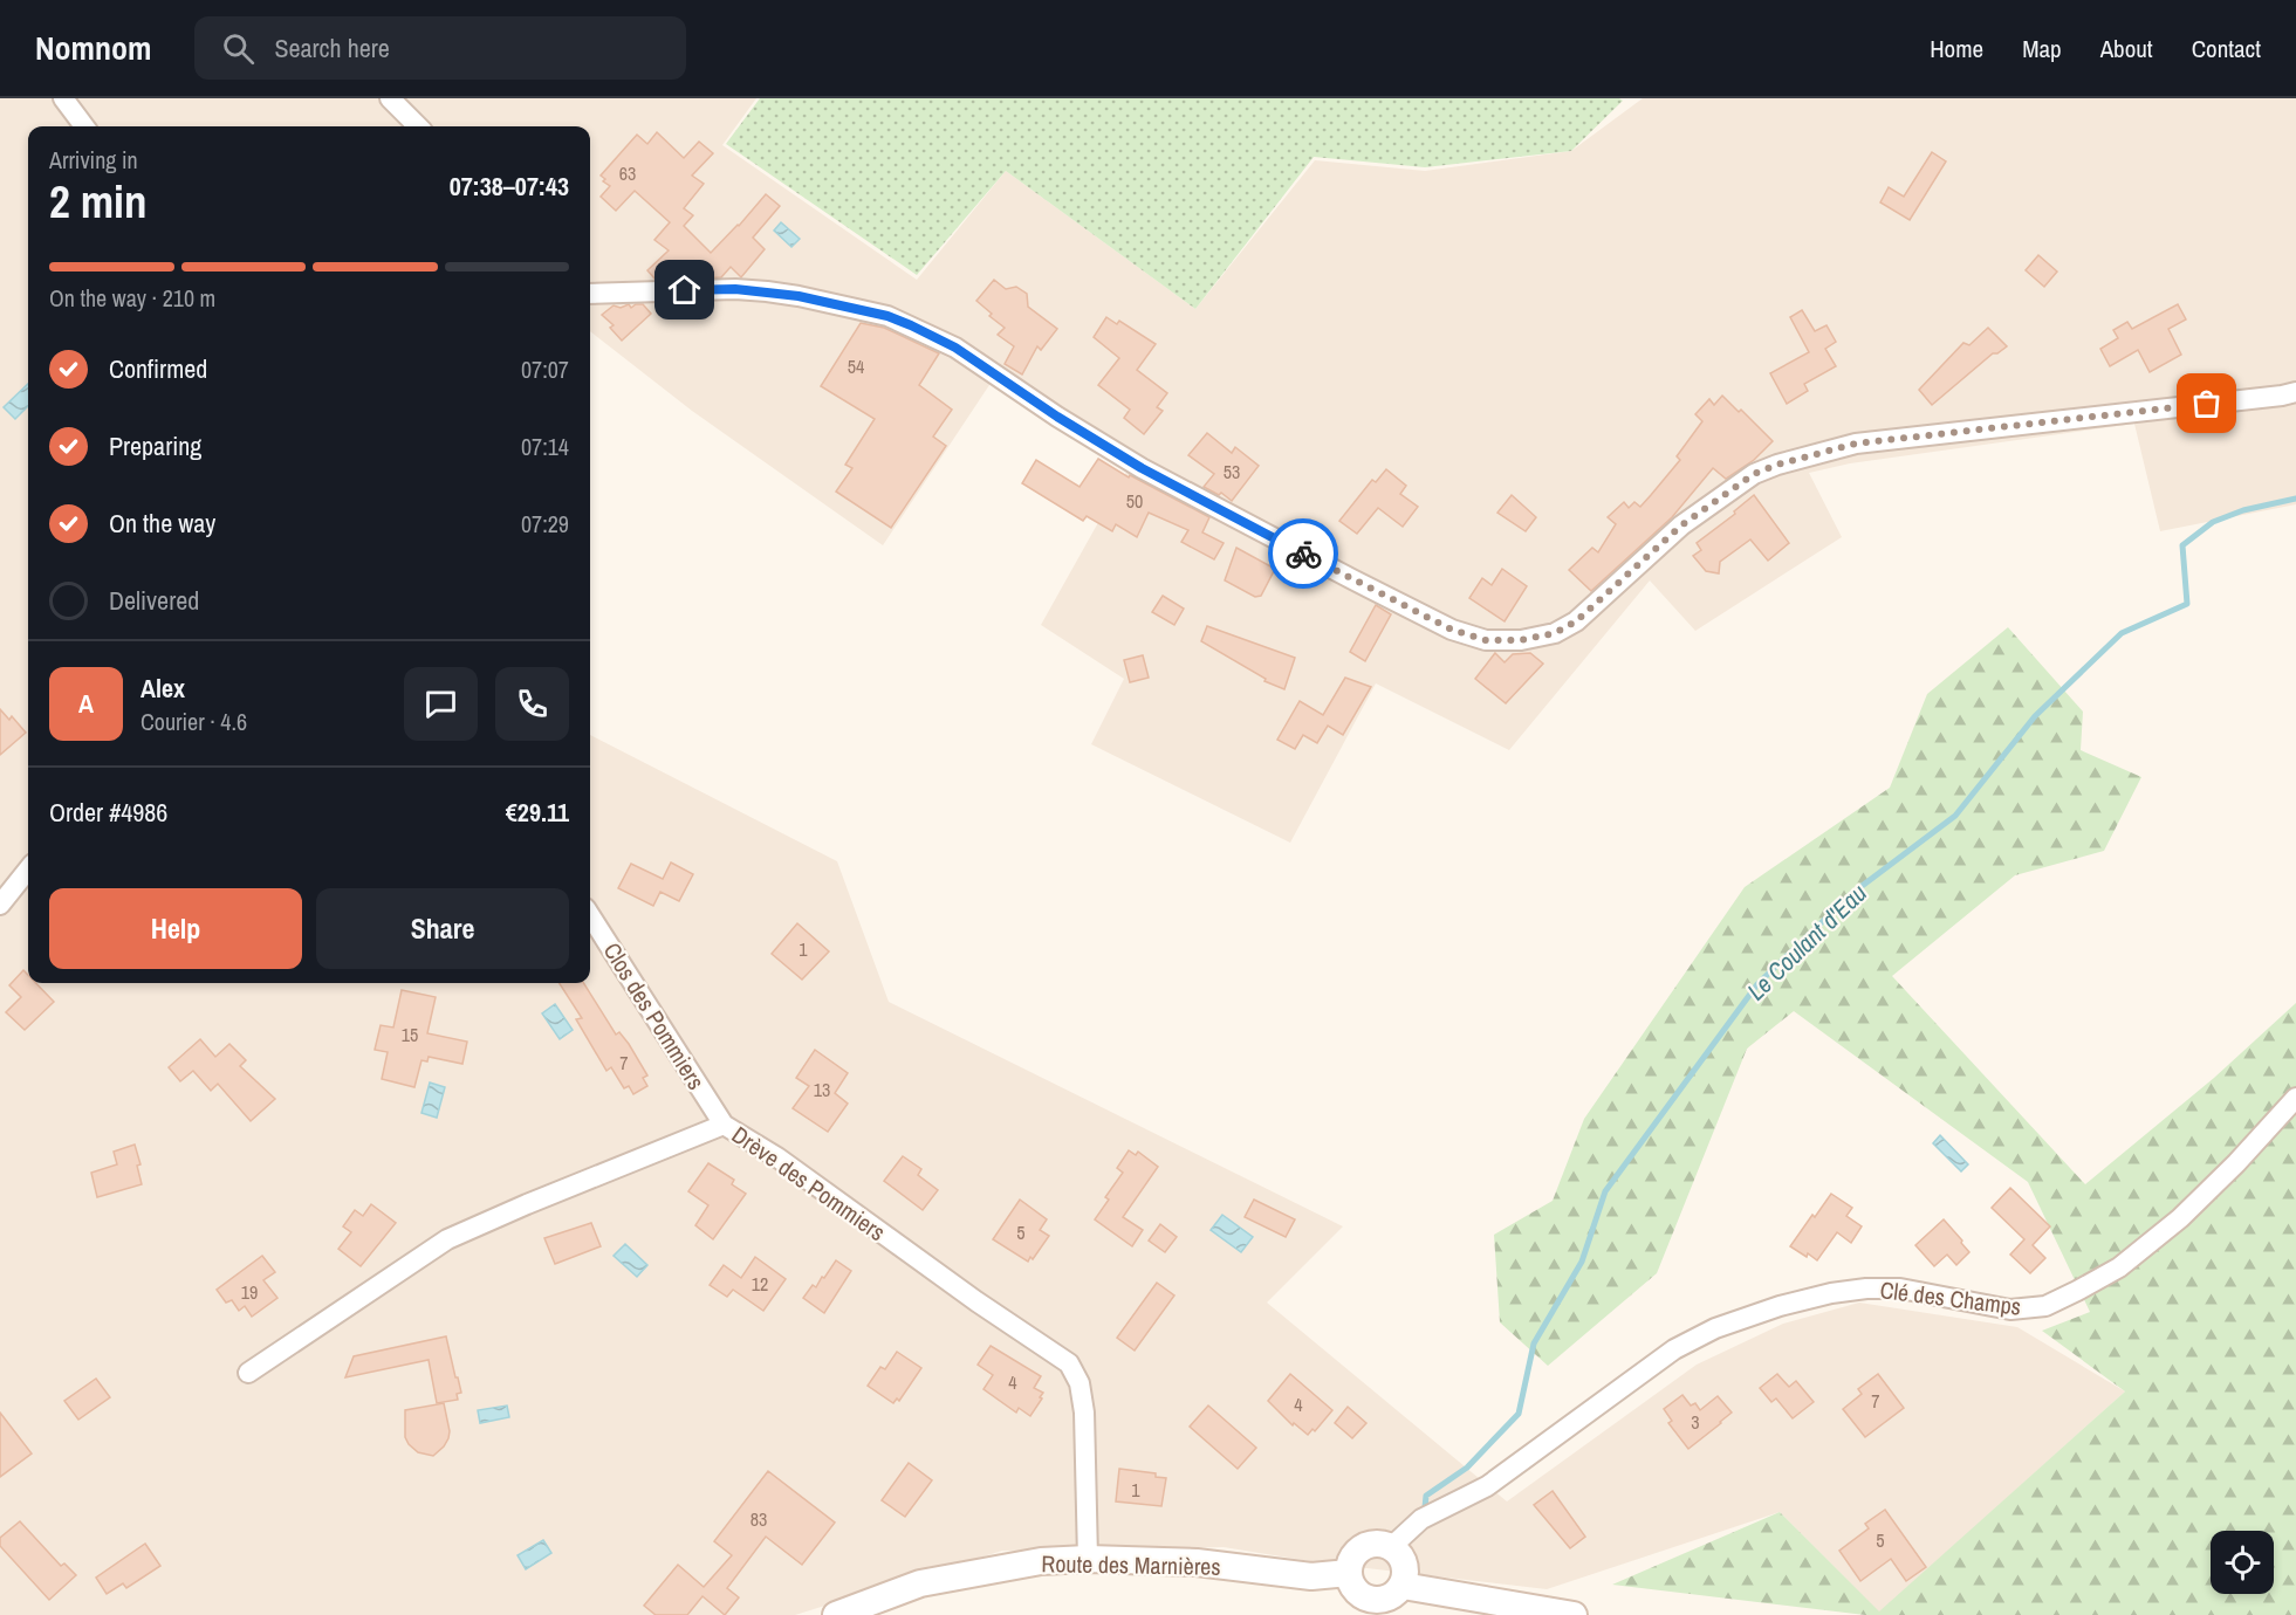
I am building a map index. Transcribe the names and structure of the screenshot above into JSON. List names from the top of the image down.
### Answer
{
  "streets": {
    "street": [
      "Clos des Pommiers",
      "Drève des Pommiers",
      "Clé des Champs",
      "Route des Marnières"
    ]
  },
  "crossings": [
    ["Clos des Pommiers", "Drève des Pommiers"],
    ["Drève des Pommiers", "Route des Marnières"],
    ["Clé des Champs", "Route des Marnières"]
  ],
  "water": ["Le Coulant d'Eau"],
  "house_numbers": [
    "63",
    "54",
    "53",
    "50",
    "1",
    "15",
    "7",
    "13",
    "5",
    "12",
    "19",
    "4",
    "7",
    "4",
    "3",
    "1",
    "83",
    "5"
  ],
  "page": {
    "header": "Nomnom",
    "search": "Search here",
    "nav": [
      "Home",
      "Map",
      "About",
      "Contact"
    ],
    "heading": ["2 min", "Arriving in", "07:38–07:43"],
    "panel": [
      "Alex",
      "Courier · 4.6",
      "Order #4986",
      "€29.11"
    ],
    "bar": "On the way · 210 m",
    "list": [
      ["Confirmed", "07:07"],
      ["Preparing", "07:14"],
      ["On the way", "07:29"],
      "Delivered"
    ],
    "round": "A",
    "buttons": ["Help", "Share"]
  }
}
